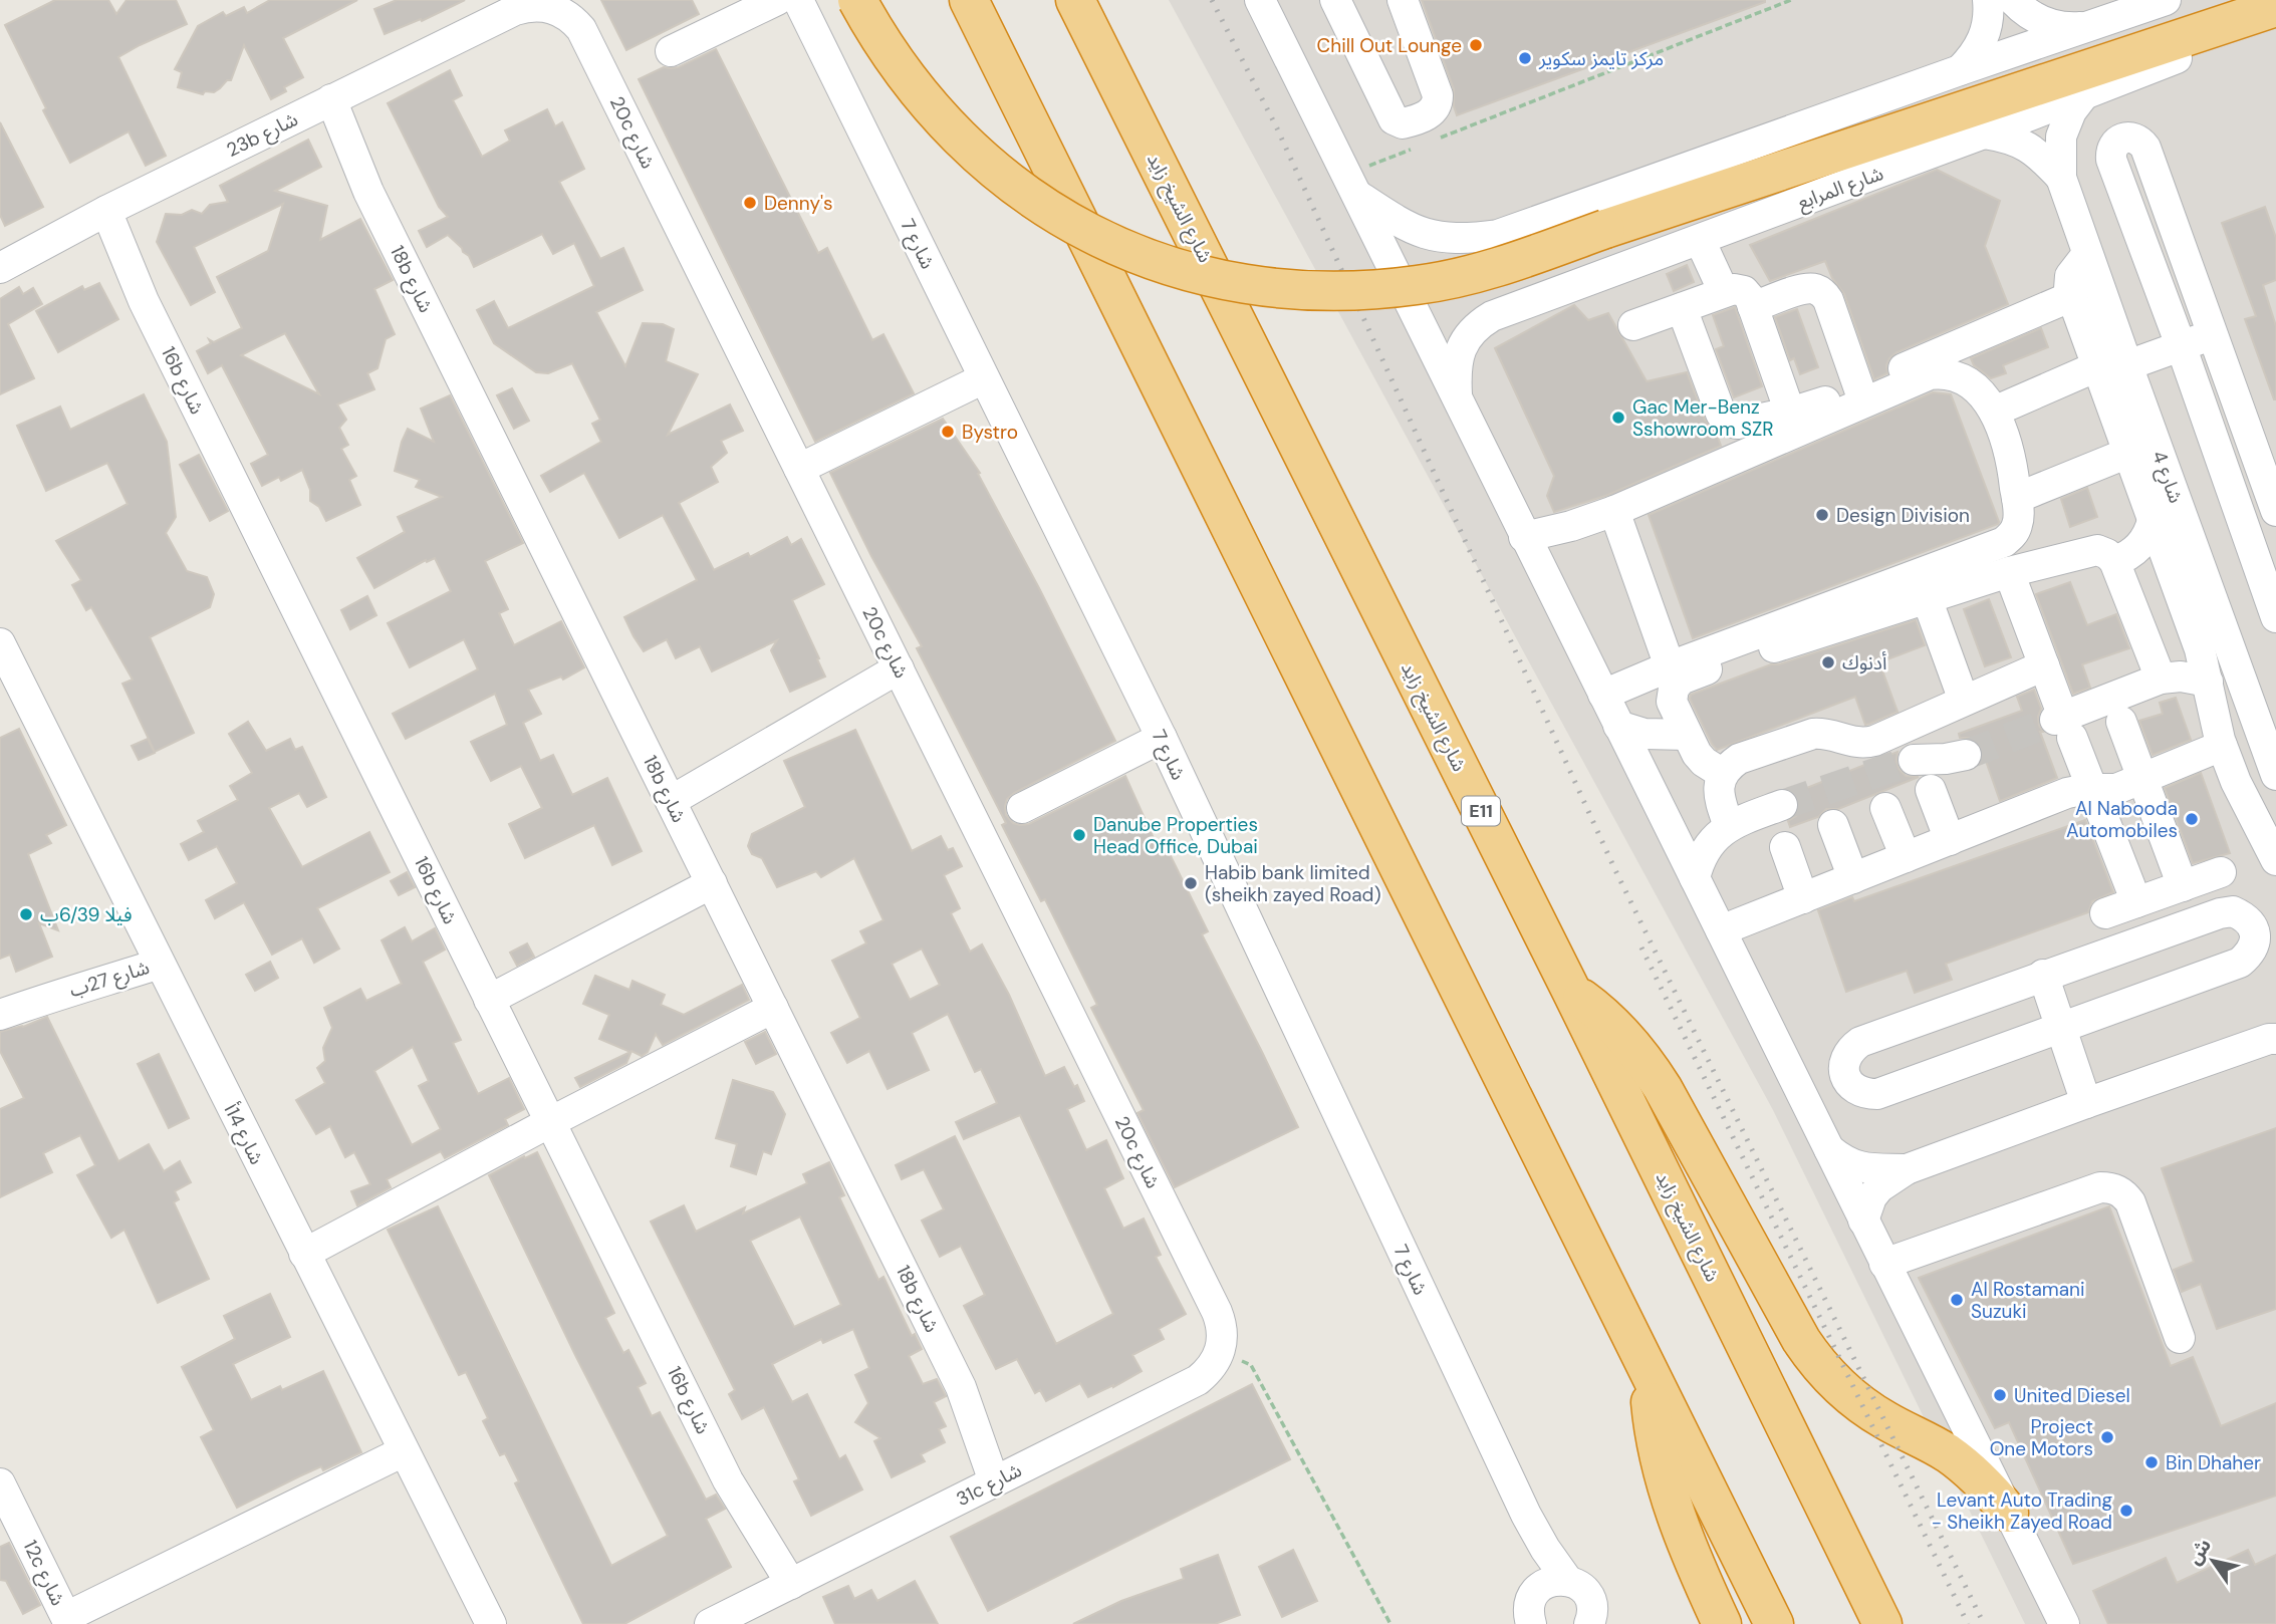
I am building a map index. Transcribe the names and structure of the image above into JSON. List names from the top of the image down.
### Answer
{
  "streets": {
    "highway": ["شارع الشيخ زايد", "E11"],
    "street": [
      "20c شارع",
      "23b شارع",
      "شارع المرابع",
      "شارع 7",
      "18b شارع",
      "16b شارع",
      "شارع 4",
      "شارع 27ب",
      "شارع 14أ",
      "31c شارع",
      "12c شارع"
    ]
  },
  "crossings": [
    ["20c شارع", "23b شارع"],
    ["20c شارع", "31c شارع"],
    ["23b شارع", "18b شارع"],
    ["23b شارع", "16b شارع"],
    ["شارع المرابع", "شارع 4"],
    ["18b شارع", "31c شارع"],
    ["16b شارع", "31c شارع"],
    ["شارع 27ب", "شارع 14أ"]
  ],
  "places": [
    "Chill Out Lounge",
    "مركز تايمز سكوير",
    "Denny's",
    "Gac Mer-Benz Sshowroom SZR",
    "Bystro",
    "Design Division",
    "أدنوك",
    "Al Nabooda Automobiles",
    "Danube Properties Head Office, Dubai",
    "Habib bank limited (sheikh zayed Road)",
    "فيلا 6/39ب",
    "Al Rostamani Suzuki",
    "United Diesel",
    "Project One Motors",
    "Bin Dhaher",
    "Levant Auto Trading - Sheikh Zayed Road"
  ],
  "north": "top left"
}
